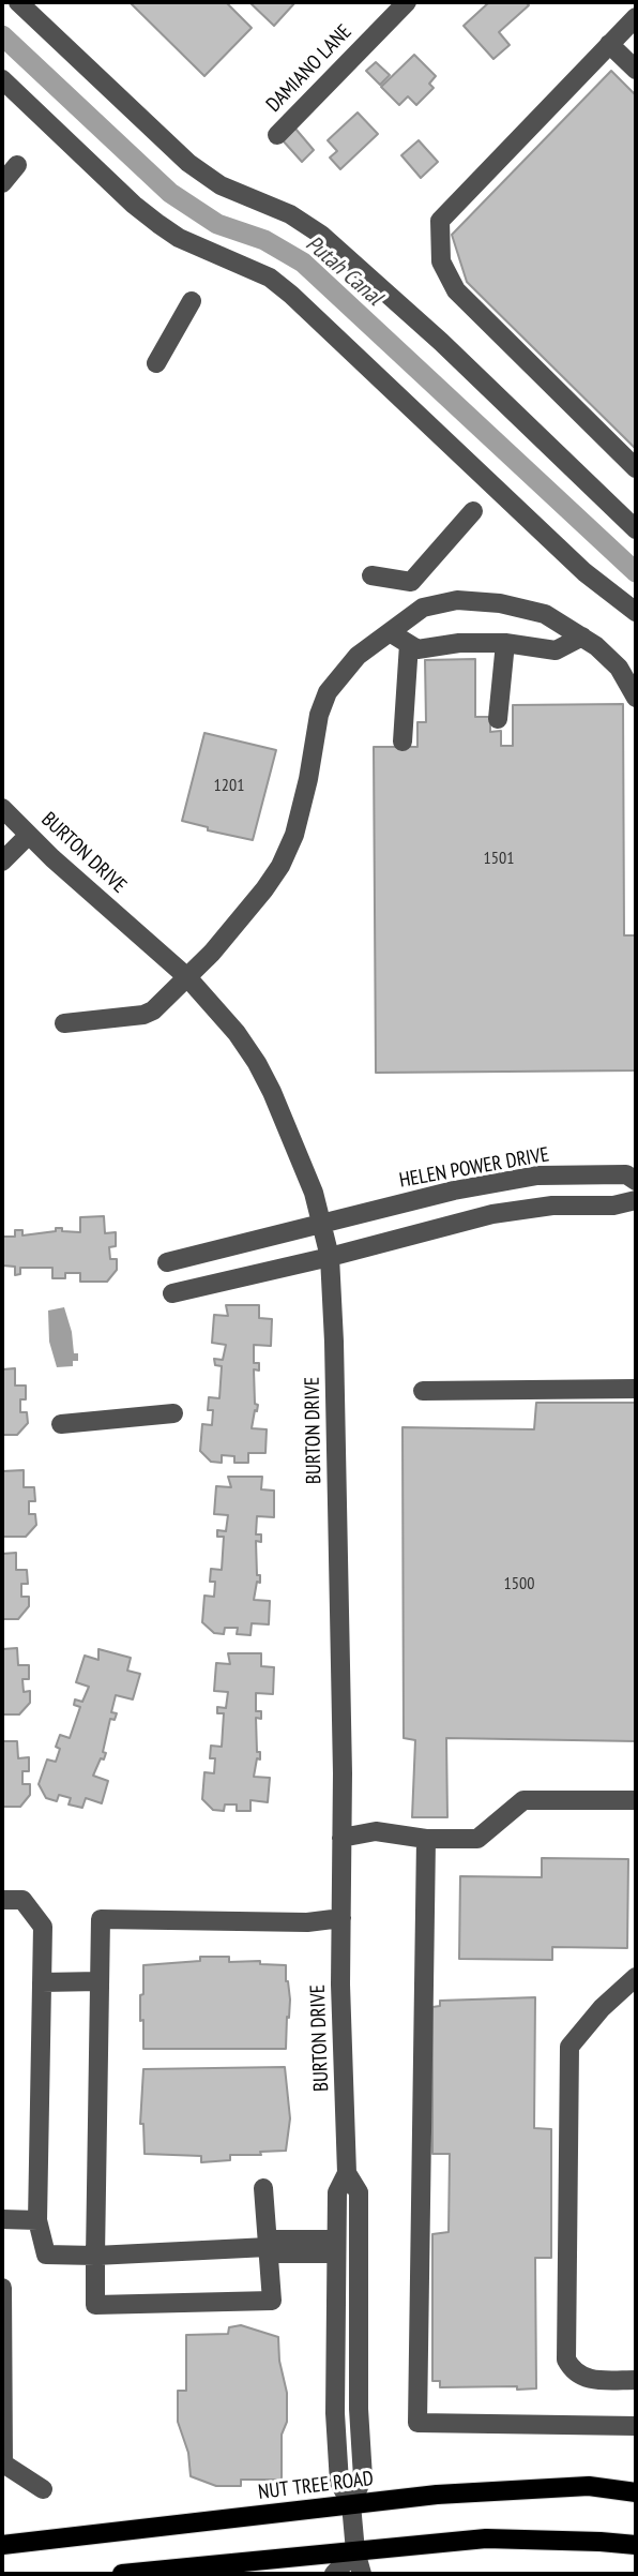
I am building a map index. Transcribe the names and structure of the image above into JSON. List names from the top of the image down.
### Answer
{
  "streets": {
    "main road": ["NUT TREE ROAD"],
    "street": ["DAMIANO LANE", "BURTON DRIVE", "HELEN POWER DRIVE"]
  },
  "crossings": [
    ["BURTON DRIVE", "HELEN POWER DRIVE"],
    ["BURTON DRIVE", "NUT TREE ROAD"]
  ],
  "water": ["Putah Canal"],
  "house_numbers": ["1201", "1501", "1500"]
}
